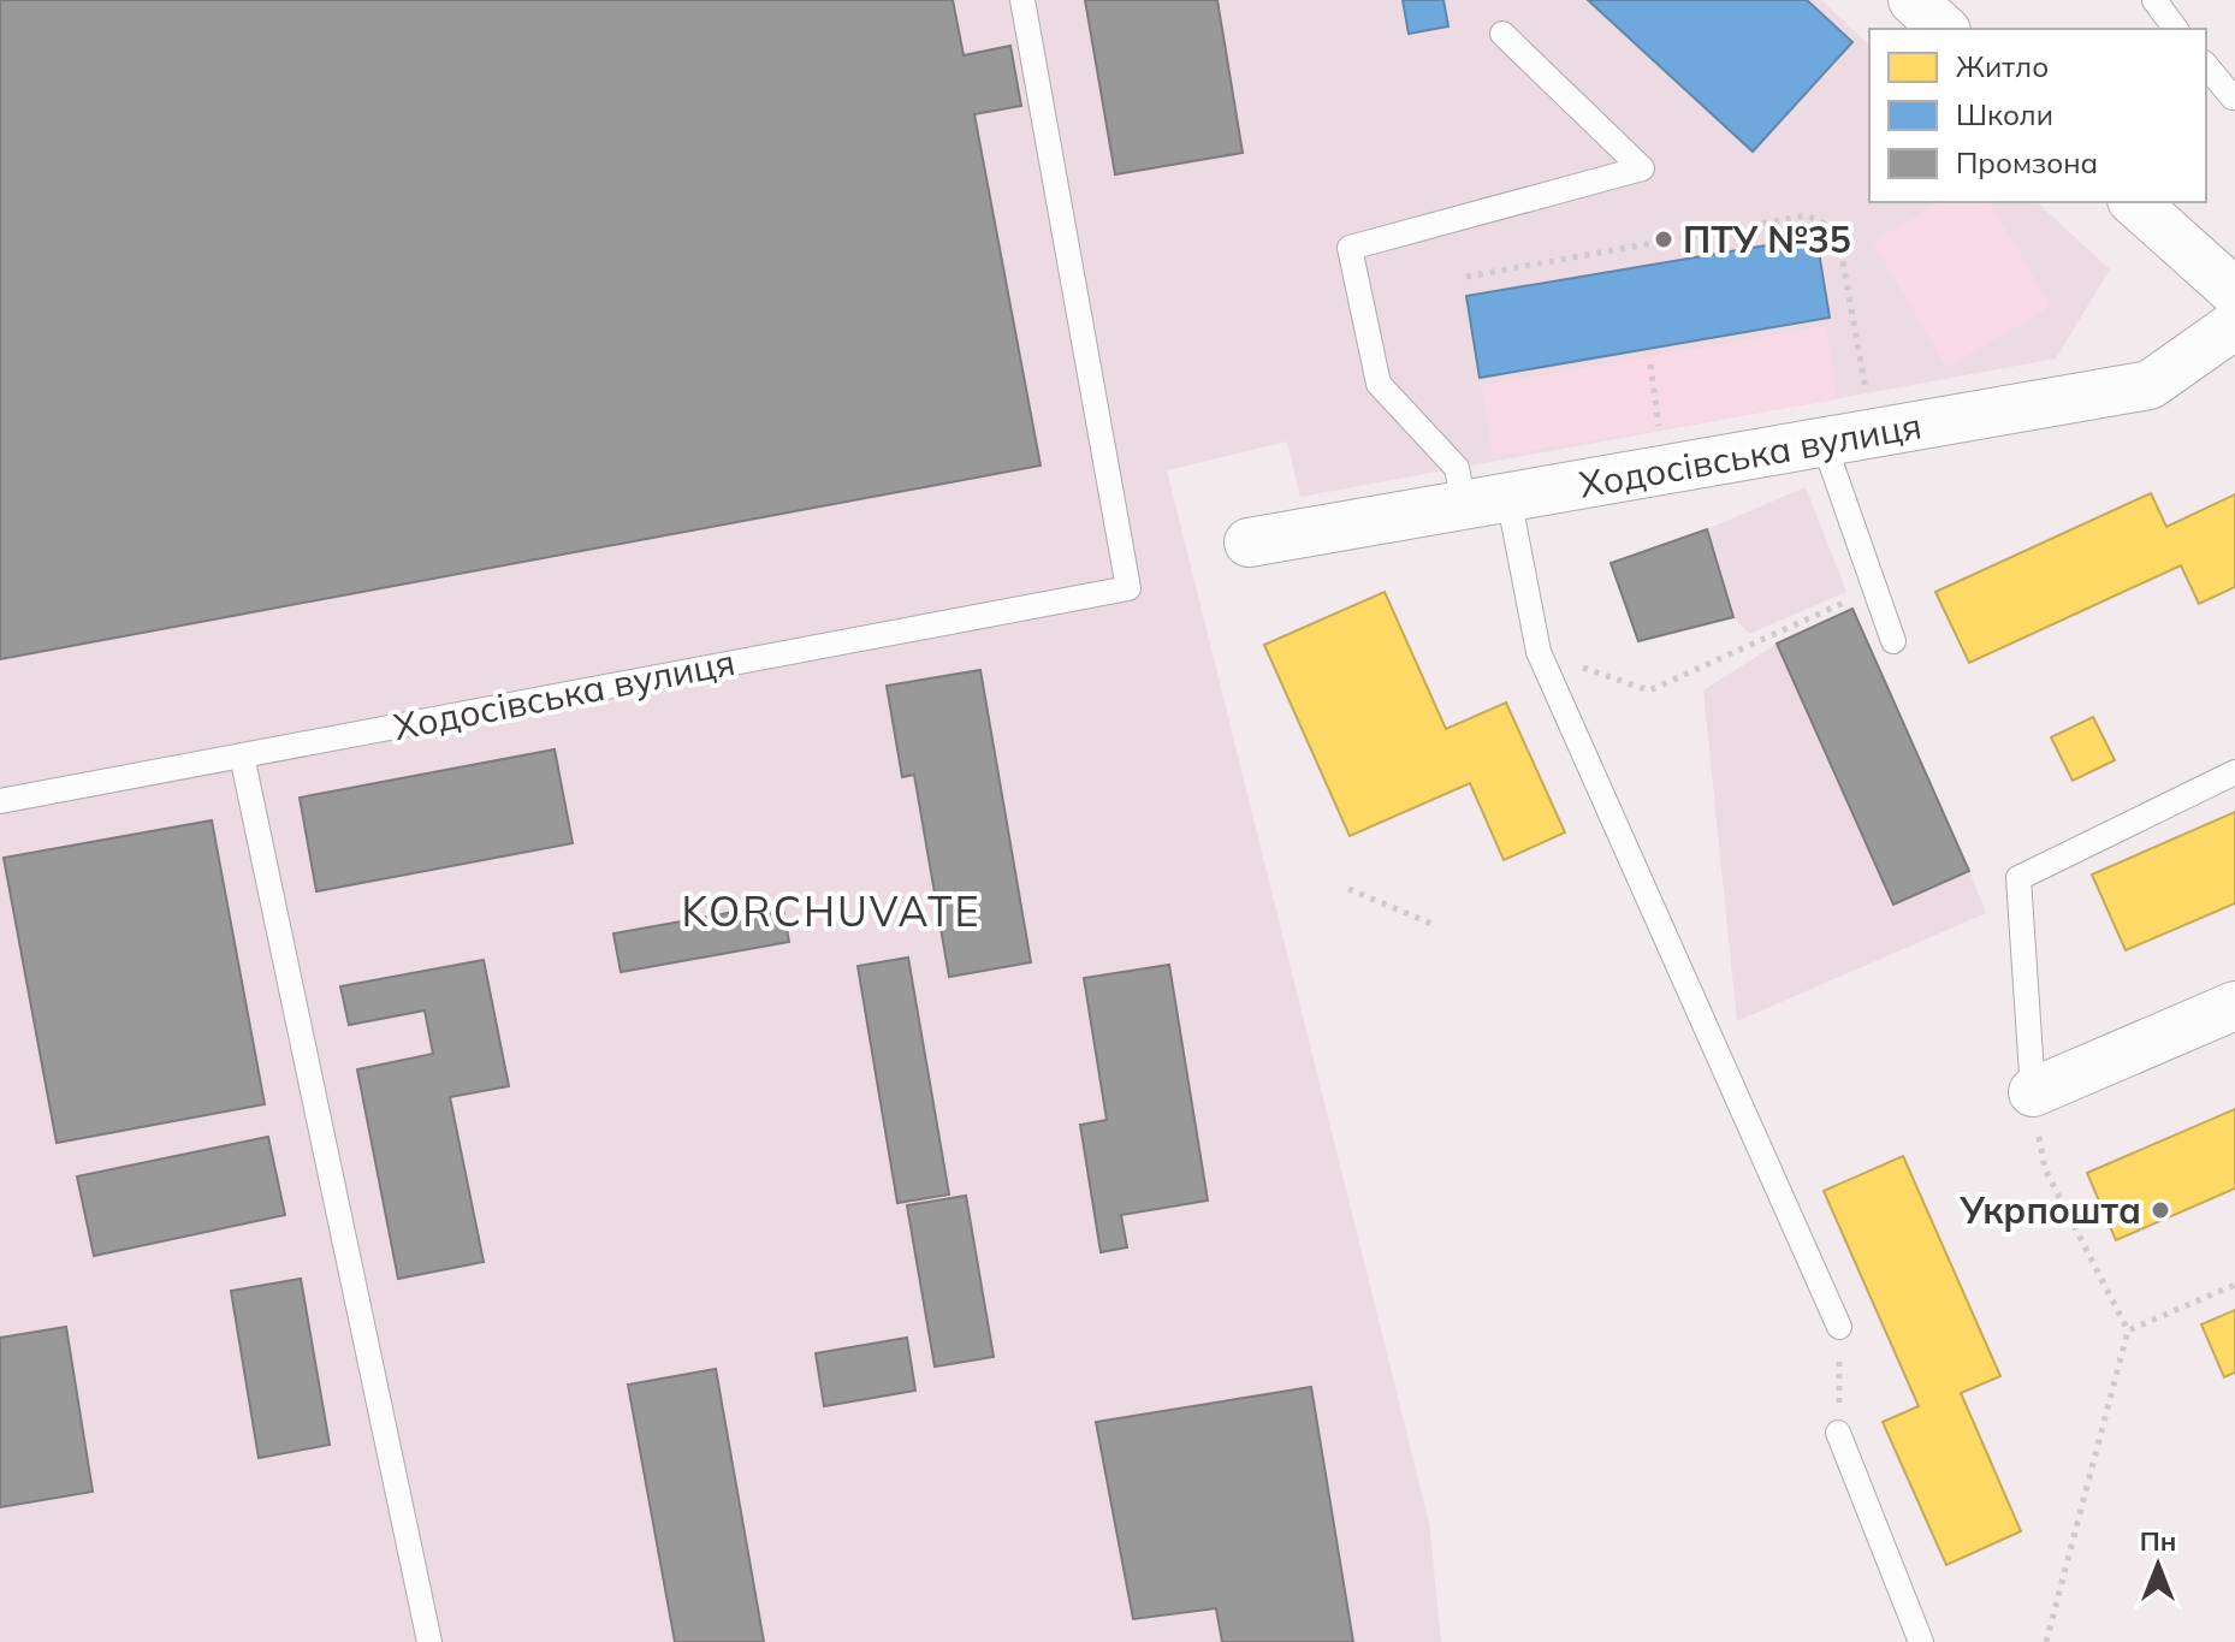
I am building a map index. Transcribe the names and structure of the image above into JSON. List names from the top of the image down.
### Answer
{
  "streets": {
    "street": ["Ходосівська вулиця"]
  },
  "districts": ["KORCHUVATE"],
  "places": ["ПТУ №35", "Укрпошта"],
  "legend": ["Житло", "Школи", "Промзона"],
  "north": "top"
}
